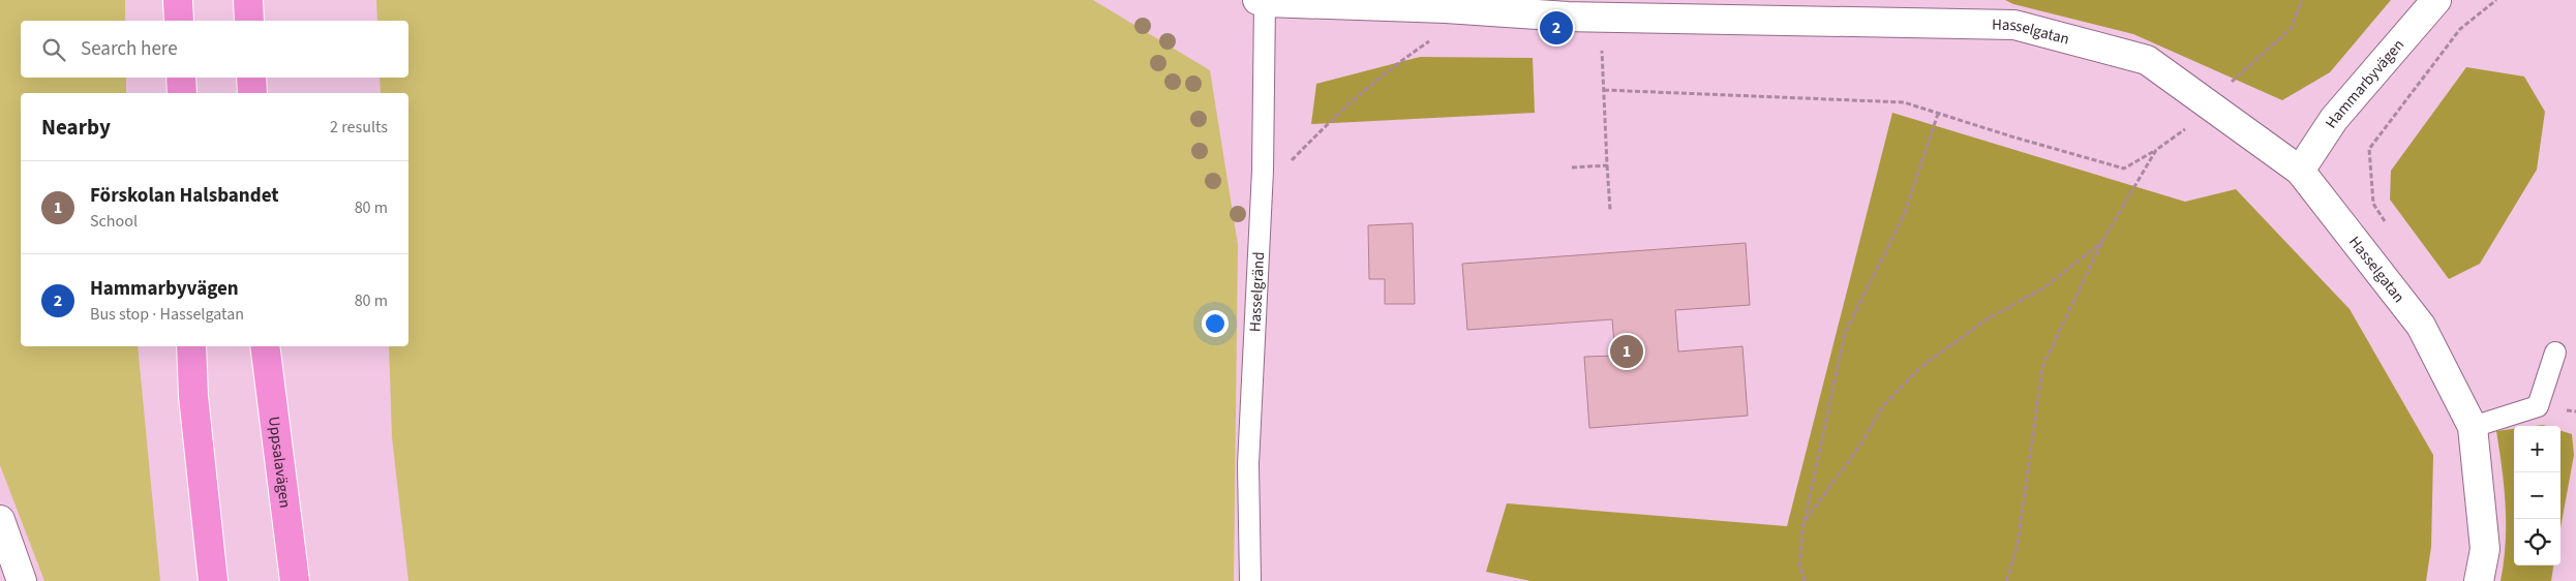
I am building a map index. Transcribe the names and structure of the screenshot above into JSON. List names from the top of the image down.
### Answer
{
  "streets": {
    "highway": ["Uppsalavägen"],
    "street": ["Hasselgatan", "Hammarbyvägen"],
    "lane": ["Hasselgränd"]
  },
  "crossings": [
    ["Hasselgatan", "Hammarbyvägen"],
    ["Hasselgatan", "Hasselgränd"]
  ],
  "page": {
    "pins": ["2", "1"],
    "search": "Search here",
    "heading": ["Nearby", "2 results"],
    "list": [
      {
        "mark": "1",
        "name": "Förskolan Halsbandet",
        "note": "School",
        "value": "80 m"
      },
      {
        "mark": "2",
        "name": "Hammarbyvägen",
        "note": "Bus stop · Hasselgatan",
        "value": "80 m"
      }
    ],
    "map_buttons": ["+", "−"]
  }
}
